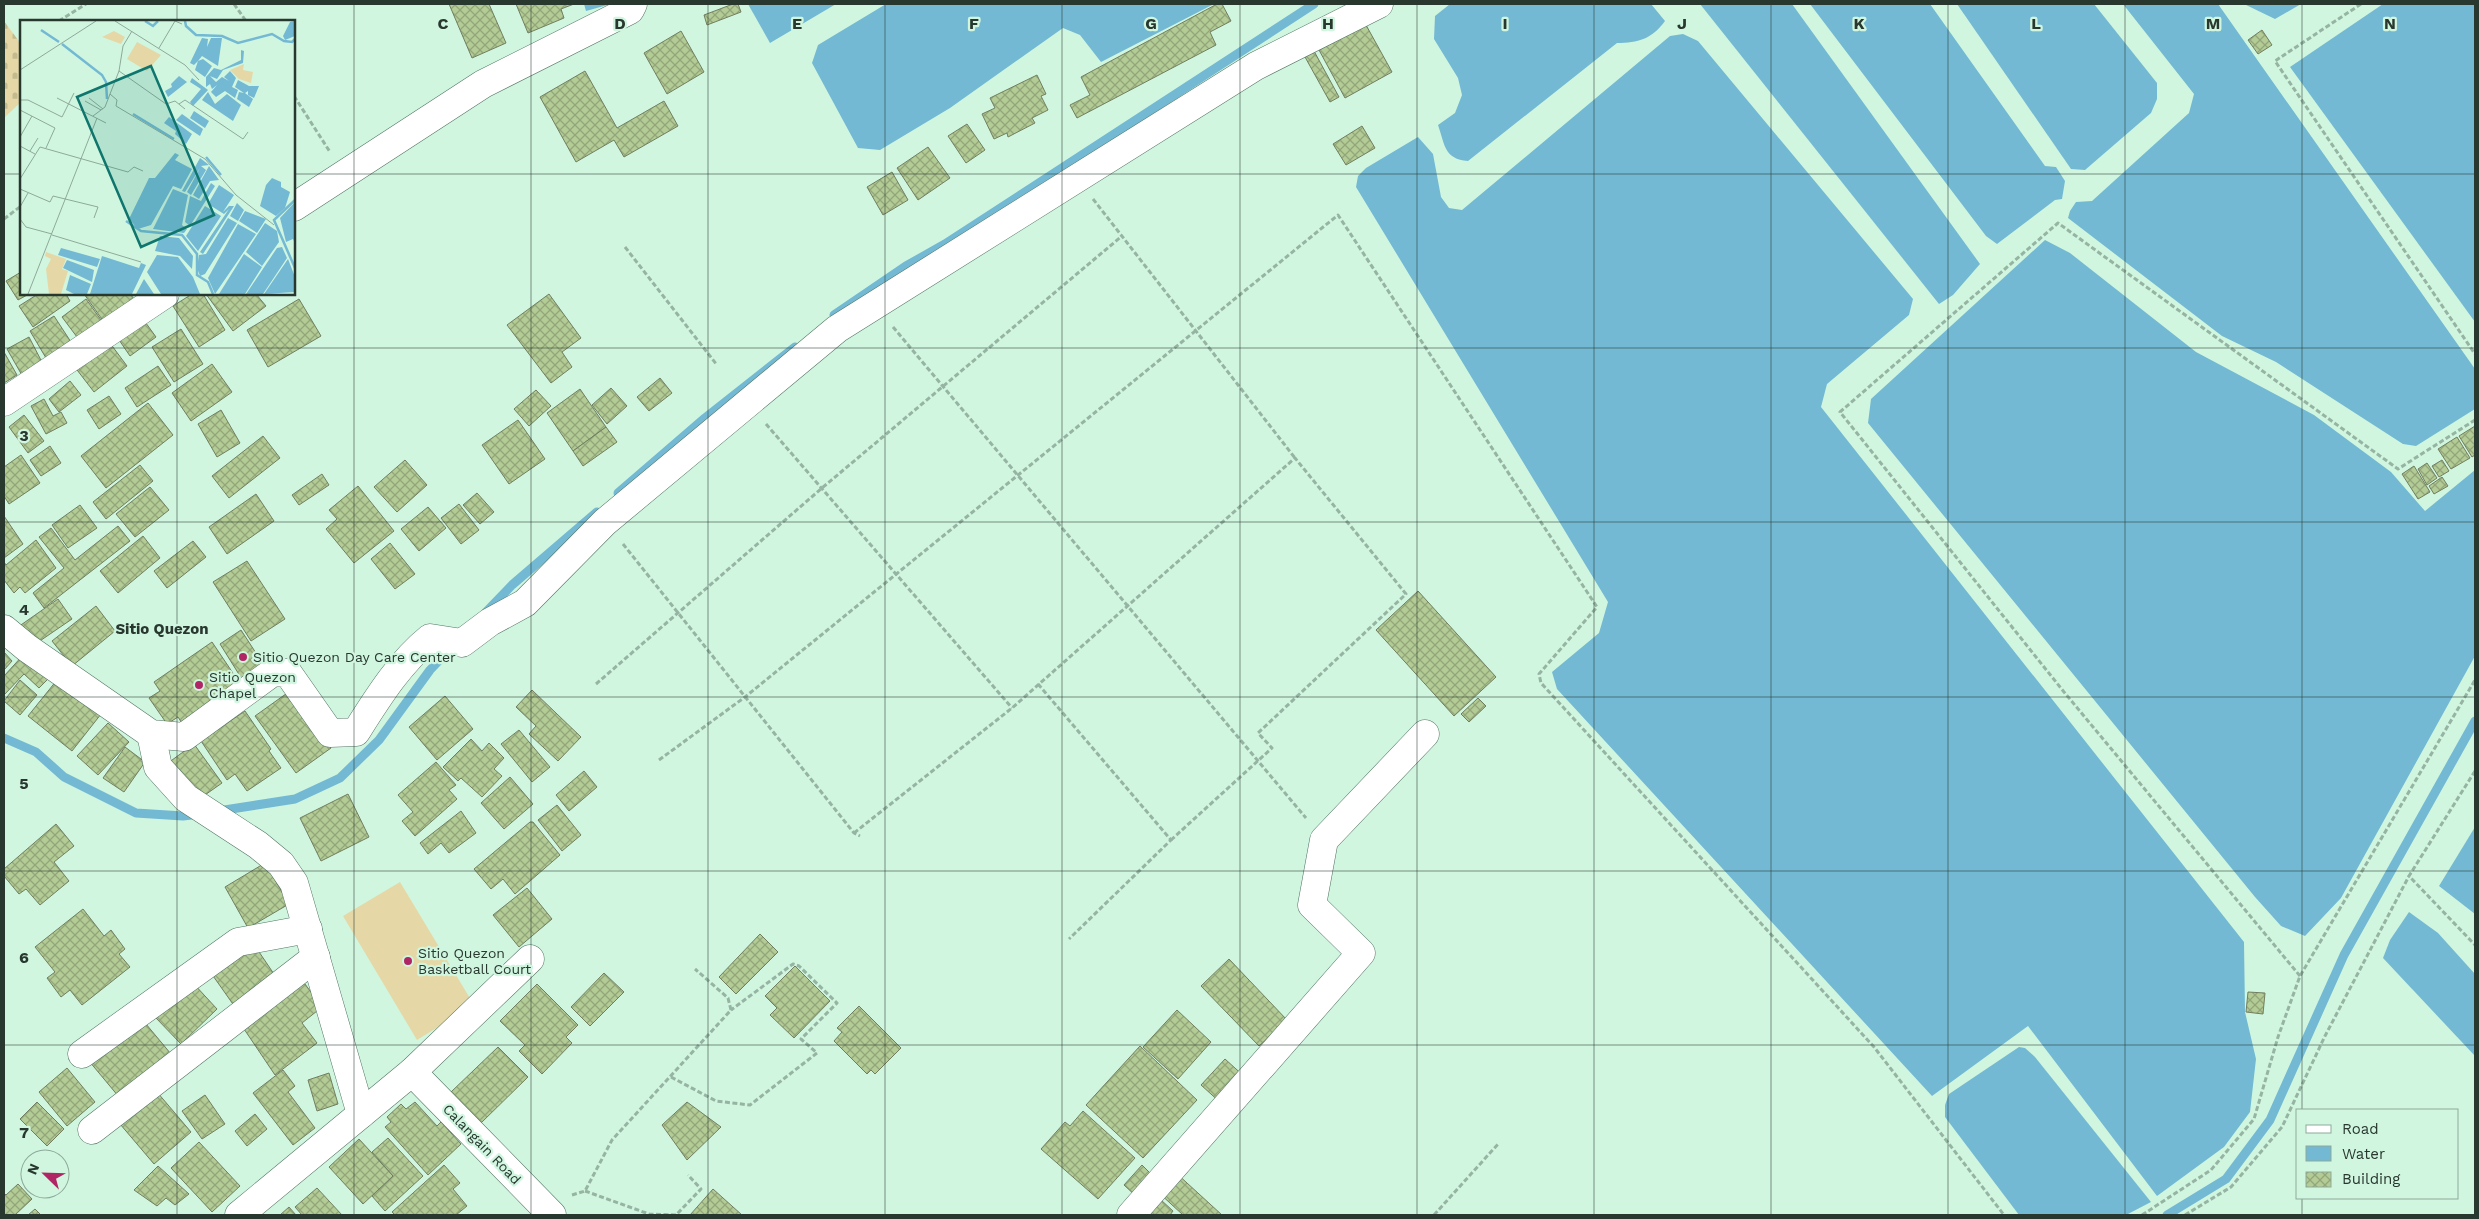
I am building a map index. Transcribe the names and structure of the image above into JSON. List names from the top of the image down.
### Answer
{
  "streets": {
    "street": ["Calangain Road"]
  },
  "districts": ["Sitio Quezon"],
  "places": ["Sitio Quezon Day Care Center", "Sitio Quezon Chapel", "Sitio Quezon Basketball Court"],
  "legend": ["Road", "Water", "Building"],
  "north": "top left",
  "grid": {
    "columns": [
      "C",
      "D",
      "E",
      "F",
      "G",
      "H",
      "I",
      "J",
      "K",
      "L",
      "M",
      "N"
    ],
    "rows": [
      "3",
      "4",
      "5",
      "6",
      "7"
    ]
  }
}
